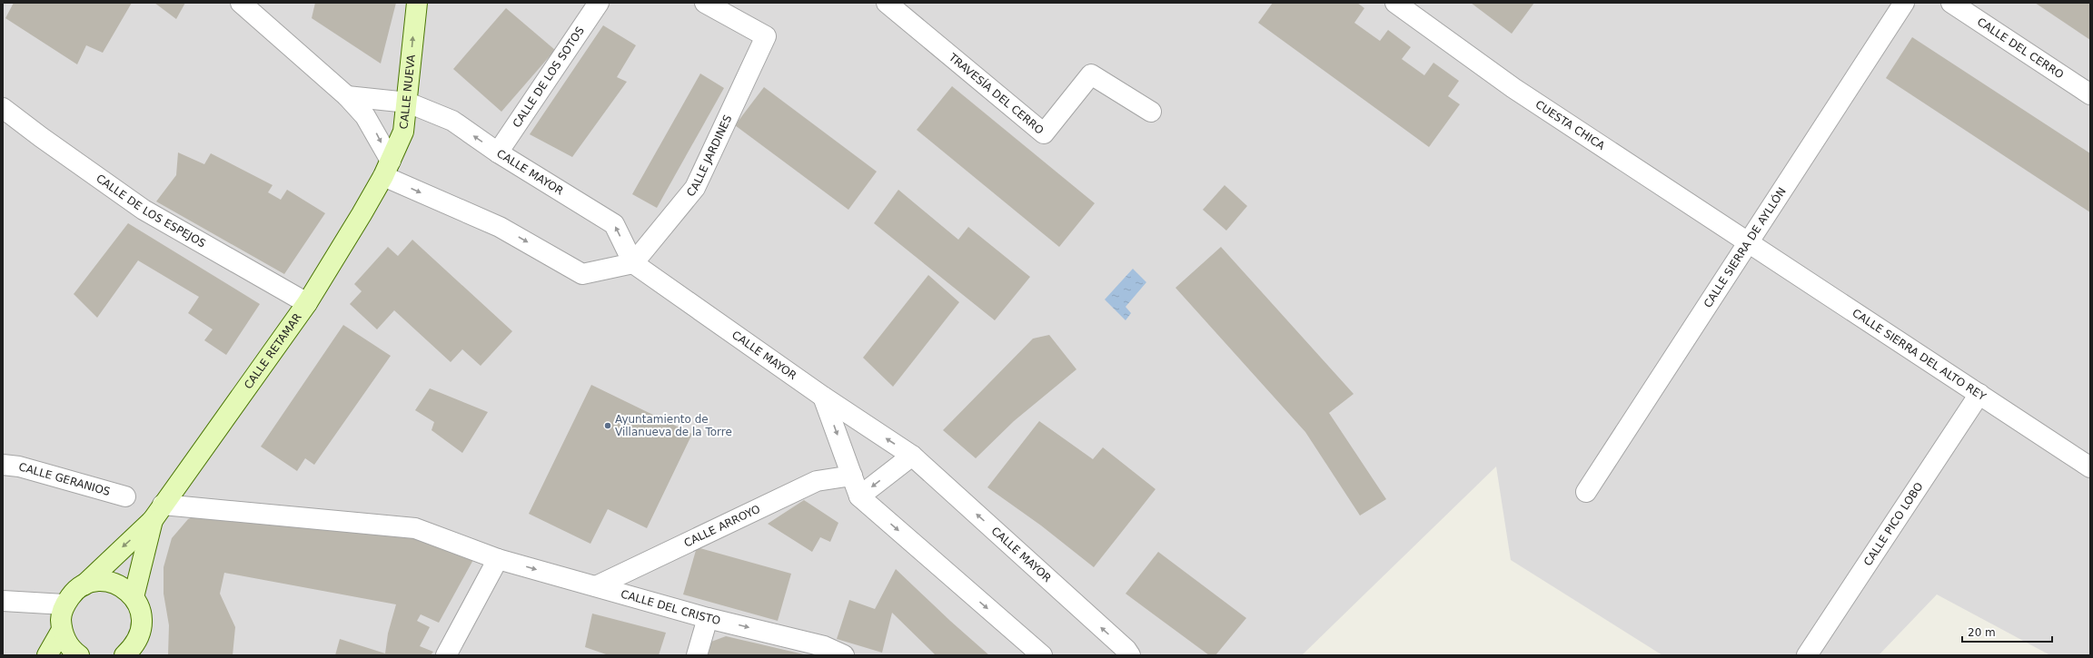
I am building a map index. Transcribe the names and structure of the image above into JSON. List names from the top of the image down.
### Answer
{
  "streets": {
    "street": [
      "CALLE DEL CERRO",
      "CALLE DE LOS SOTOS",
      "CALLE NUEVA",
      "TRAVESÍA DEL CERRO",
      "CUESTA CHICA",
      "CALLE JARDINES",
      "CALLE MAYOR",
      "CALLE DE LOS ESPEJOS",
      "CALLE SIERRA DE AYLLÓN",
      "CALLE RETAMAR",
      "CALLE SIERRA DEL ALTO REY",
      "CALLE GERANIOS",
      "CALLE PICO LOBO",
      "CALLE ARROYO",
      "CALLE DEL CRISTO"
    ]
  },
  "crossings": [
    ["CALLE DE LOS SOTOS", "CALLE MAYOR"],
    ["CALLE NUEVA", "CALLE MAYOR"],
    ["CALLE NUEVA", "CALLE RETAMAR"],
    ["CUESTA CHICA", "CALLE SIERRA DE AYLLÓN"],
    ["CUESTA CHICA", "CALLE SIERRA DEL ALTO REY"],
    ["CALLE JARDINES", "CALLE MAYOR"],
    ["CALLE DE LOS ESPEJOS", "CALLE RETAMAR"],
    ["CALLE SIERRA DE AYLLÓN", "CALLE SIERRA DEL ALTO REY"],
    ["CALLE RETAMAR", "CALLE DEL CRISTO"],
    ["CALLE SIERRA DEL ALTO REY", "CALLE PICO LOBO"],
    ["CALLE ARROYO", "CALLE DEL CRISTO"]
  ],
  "one_way": ["CALLE NUEVA"],
  "places": ["Ayuntamiento de Villanueva de la Torre"],
  "scale_bar": "20 m"
}
